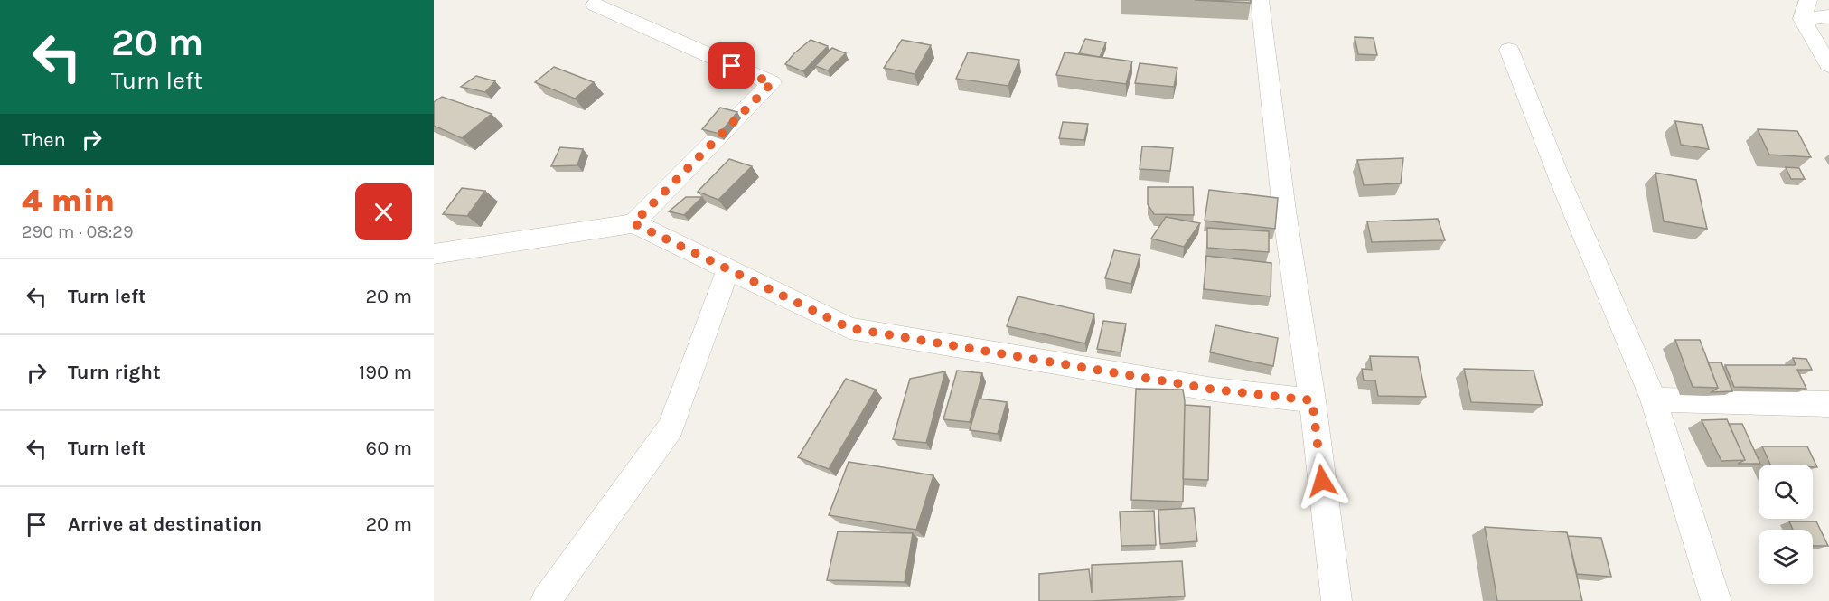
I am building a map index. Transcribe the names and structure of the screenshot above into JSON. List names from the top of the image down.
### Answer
{
  "page": {
    "turn": ["20 m", "Turn left"],
    "then": "Then",
    "heading": ["4 min", "290 m · 08:29"],
    "list": [
      {
        "name": "Turn left",
        "value": "20 m"
      },
      {
        "name": "Turn right",
        "value": "190 m"
      },
      {
        "name": "Turn left",
        "value": "60 m"
      },
      {
        "name": "Arrive at destination",
        "value": "20 m"
      }
    ]
  }
}
